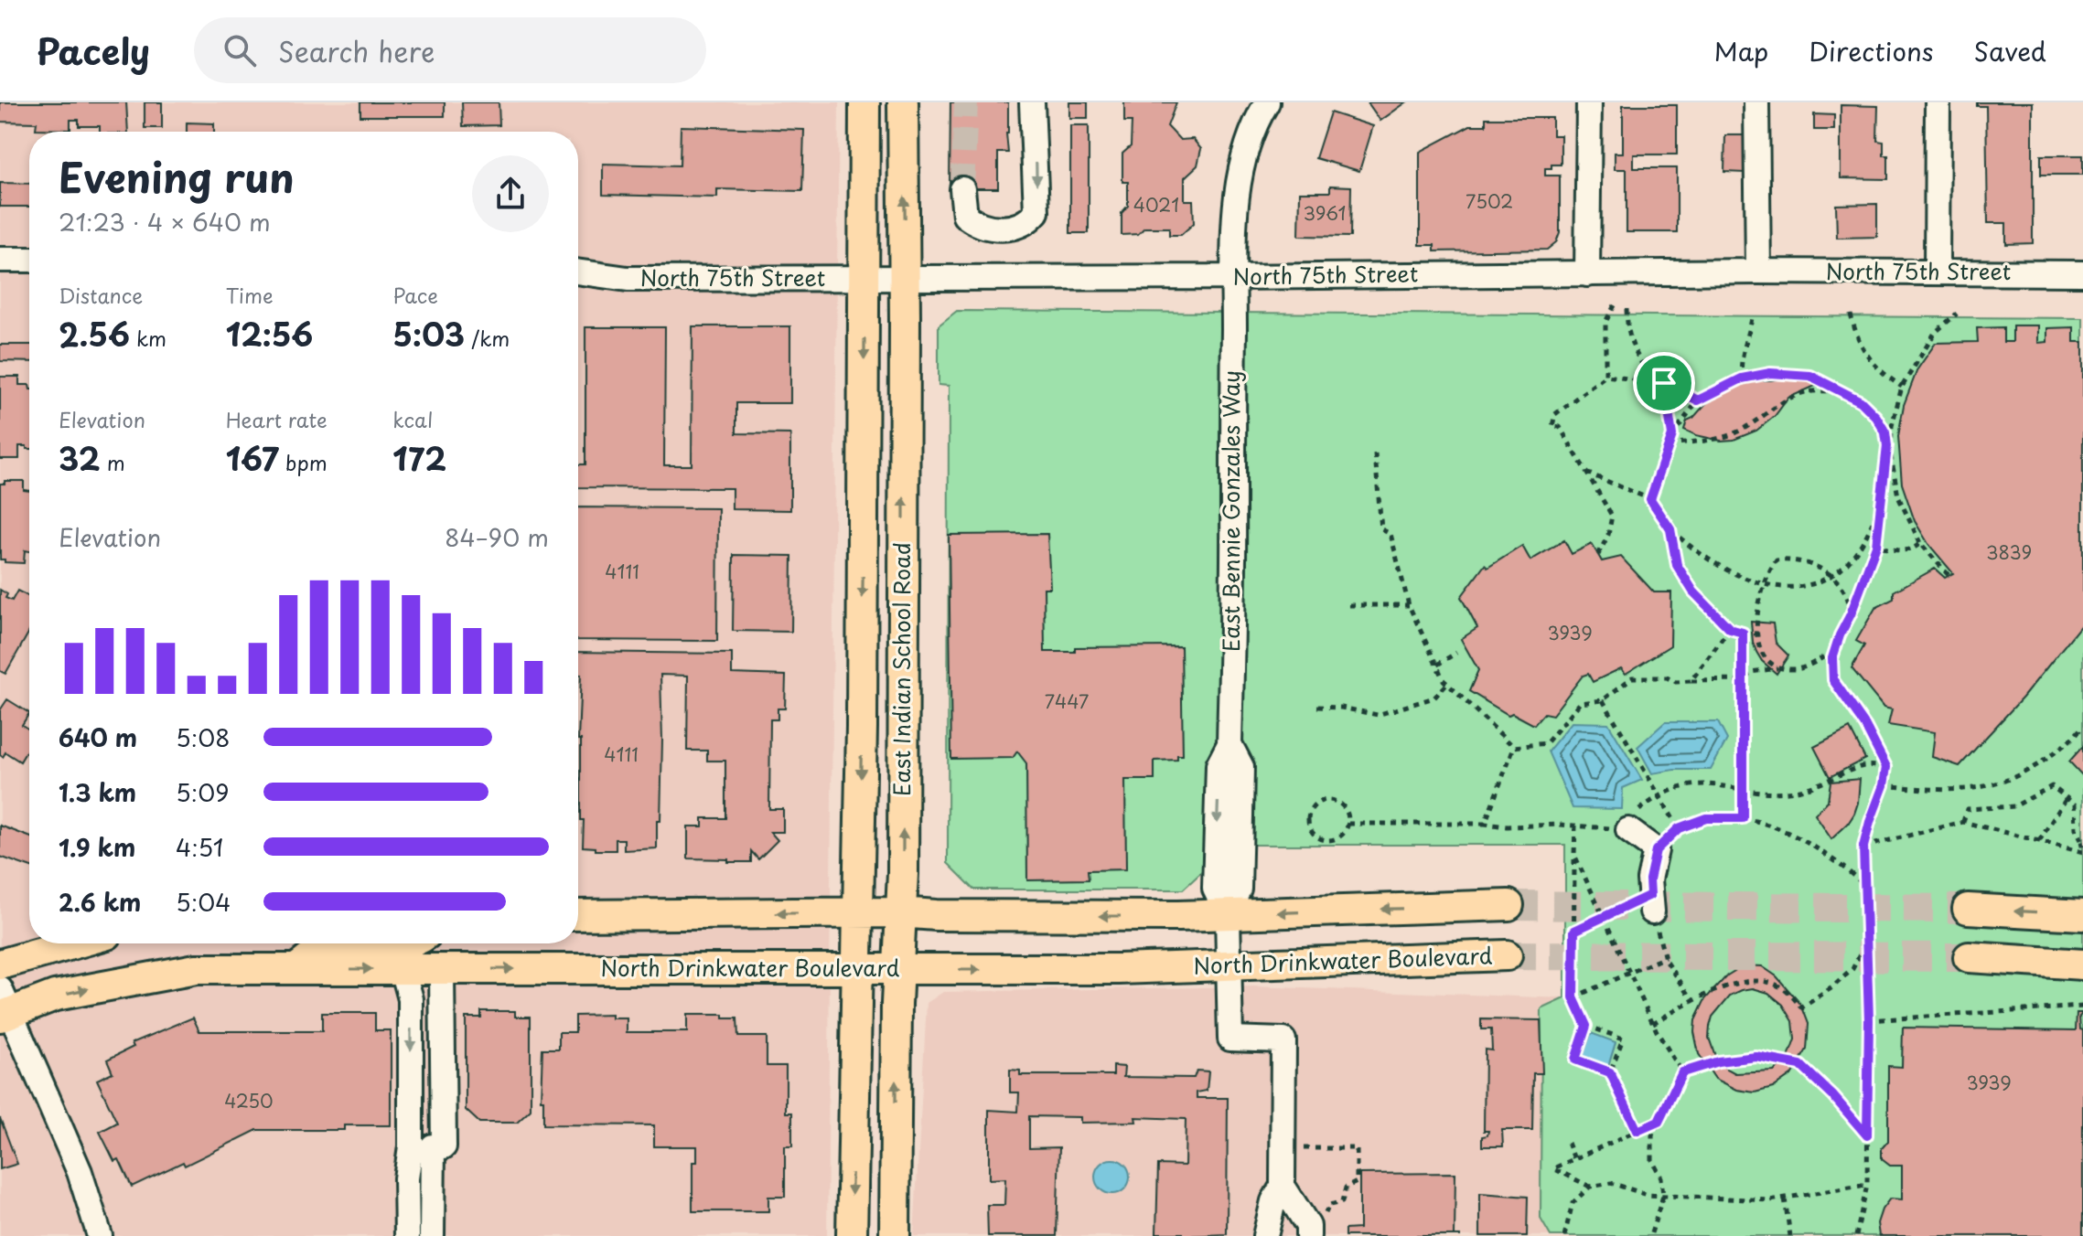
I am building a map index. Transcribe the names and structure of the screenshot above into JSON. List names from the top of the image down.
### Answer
{
  "streets": {
    "main road": ["East Indian School Road", "North Drinkwater Boulevard"],
    "street": ["North 75th Street", "East Bennie Gonzales Way"]
  },
  "crossings": [
    ["North 75th Street", "East Bennie Gonzales Way"],
    ["North 75th Street", "East Indian School Road"],
    ["East Indian School Road", "North Drinkwater Boulevard"]
  ],
  "house_numbers": [
    "7502",
    "4021",
    "3961",
    "3839",
    "4111",
    "3939",
    "7447",
    "4111",
    "3939",
    "4250"
  ],
  "page": {
    "header": "Pacely",
    "search": "Search here",
    "nav": ["Map", "Directions", "Saved"],
    "heading": ["Evening run", "21:23 · 4 × 640 m"],
    "stats": [
      ["Distance", "2.56 km"],
      ["Time", "12:56"],
      ["Pace", "5:03 /km"],
      ["Elevation", "32 m"],
      ["Heart rate", "167 bpm"],
      ["kcal", "172"]
    ],
    "chart": ["Elevation", "84–90 m"],
    "list": [
      {
        "name": "640 m",
        "note": "5:08"
      },
      {
        "name": "1.3 km",
        "note": "5:09"
      },
      {
        "name": "1.9 km",
        "note": "4:51"
      },
      {
        "name": "2.6 km",
        "note": "5:04"
      }
    ]
  }
}
